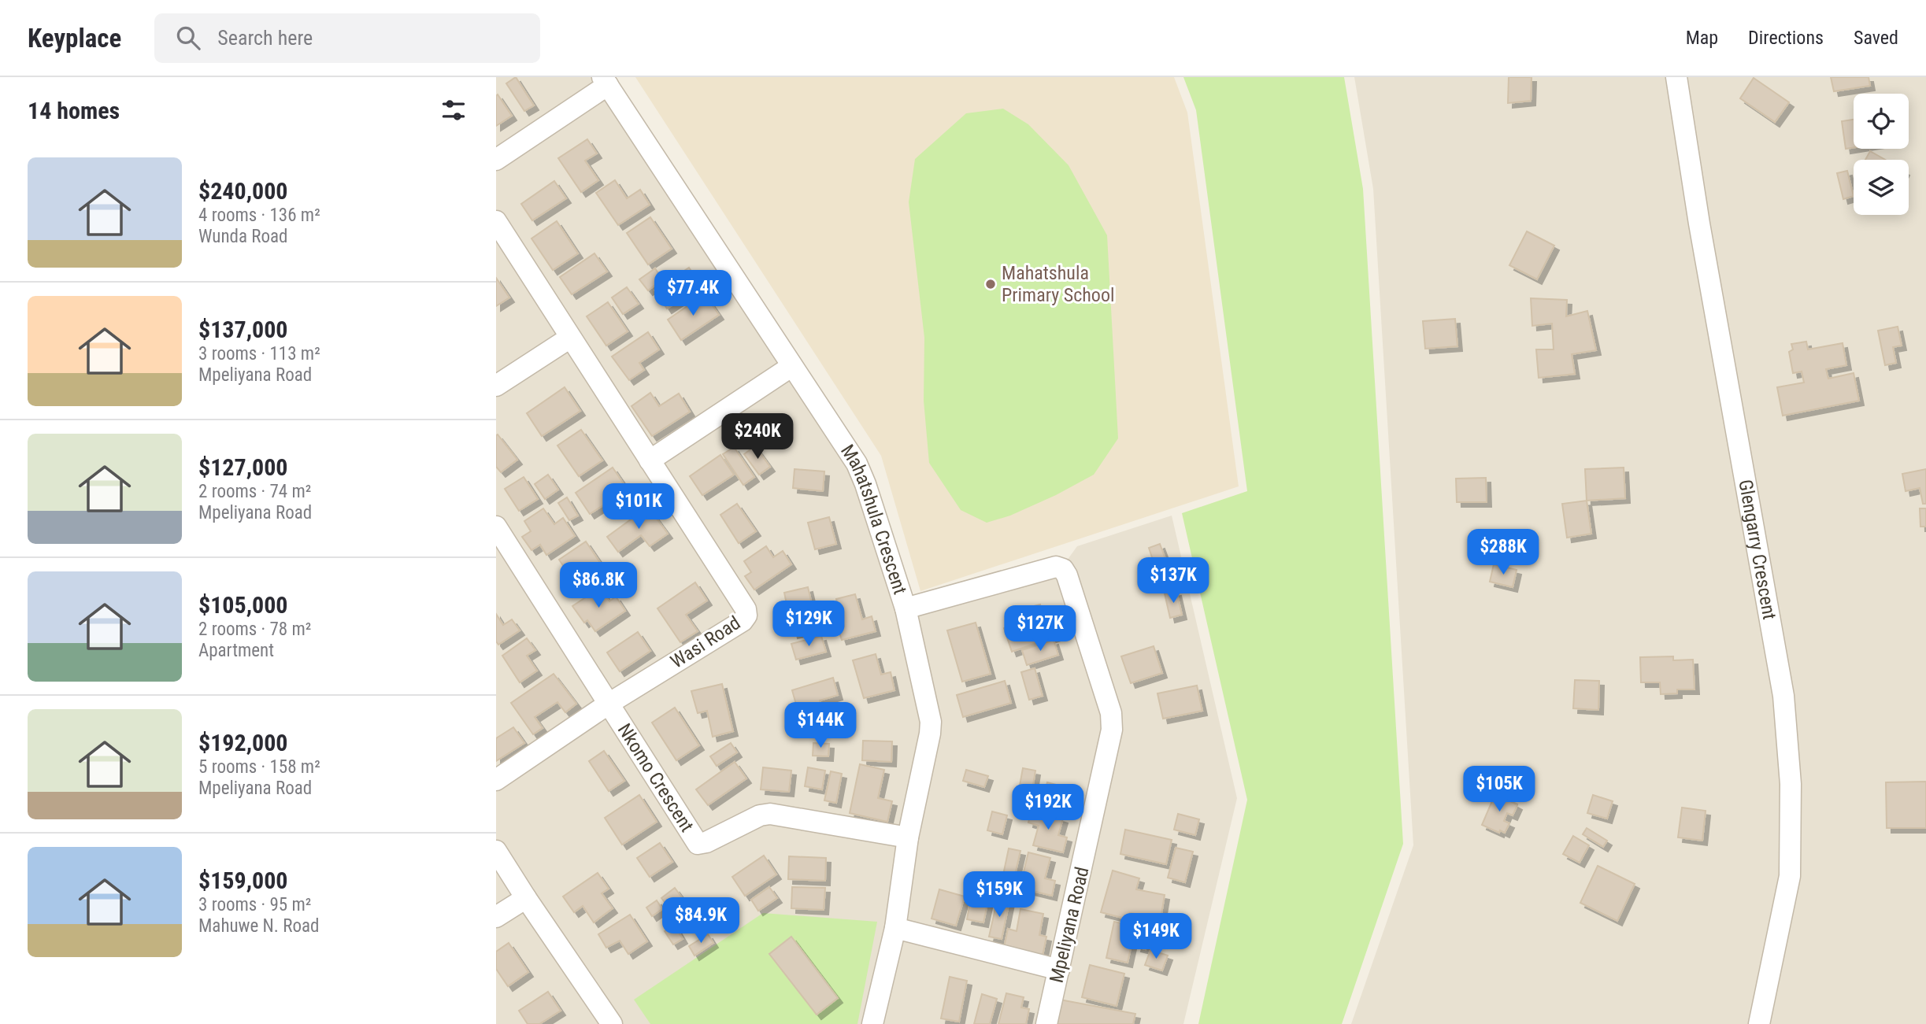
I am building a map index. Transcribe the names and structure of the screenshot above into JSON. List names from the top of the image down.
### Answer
{
  "streets": {
    "street": [
      "Mahatshula Crescent",
      "Glengarry Crescent",
      "Wasi Road",
      "Nkomo Crescent",
      "Mpeliyana Road"
    ]
  },
  "crossings": [
    ["Mahatshula Crescent", "Nkomo Crescent"],
    ["Mahatshula Crescent", "Mpeliyana Road"],
    ["Wasi Road", "Nkomo Crescent"]
  ],
  "places": ["Mahatshula Primary School"],
  "page": {
    "header": "Keyplace",
    "search": "Search here",
    "nav": ["Map", "Directions", "Saved"],
    "heading": "14 homes",
    "list": [
      {
        "name": "$240,000",
        "note": "4 rooms · 136 m² · Wunda Road"
      },
      {
        "name": "$137,000",
        "note": "3 rooms · 113 m² · Mpeliyana Road"
      },
      {
        "name": "$127,000",
        "note": "2 rooms · 74 m² · Mpeliyana Road"
      },
      {
        "name": "$105,000",
        "note": "2 rooms · 78 m² · Apartment"
      },
      {
        "name": "$192,000",
        "note": "5 rooms · 158 m² · Mpeliyana Road"
      },
      {
        "name": "$159,000",
        "note": "3 rooms · 95 m² · Mahuwe N. Road"
      }
    ],
    "price": [
      "$77.4K",
      "$240K",
      "$101K",
      "$288K",
      "$137K",
      "$86.8K",
      "$129K",
      "$127K",
      "$144K",
      "$105K",
      "$192K",
      "$159K",
      "$84.9K",
      "$149K"
    ]
  }
}
